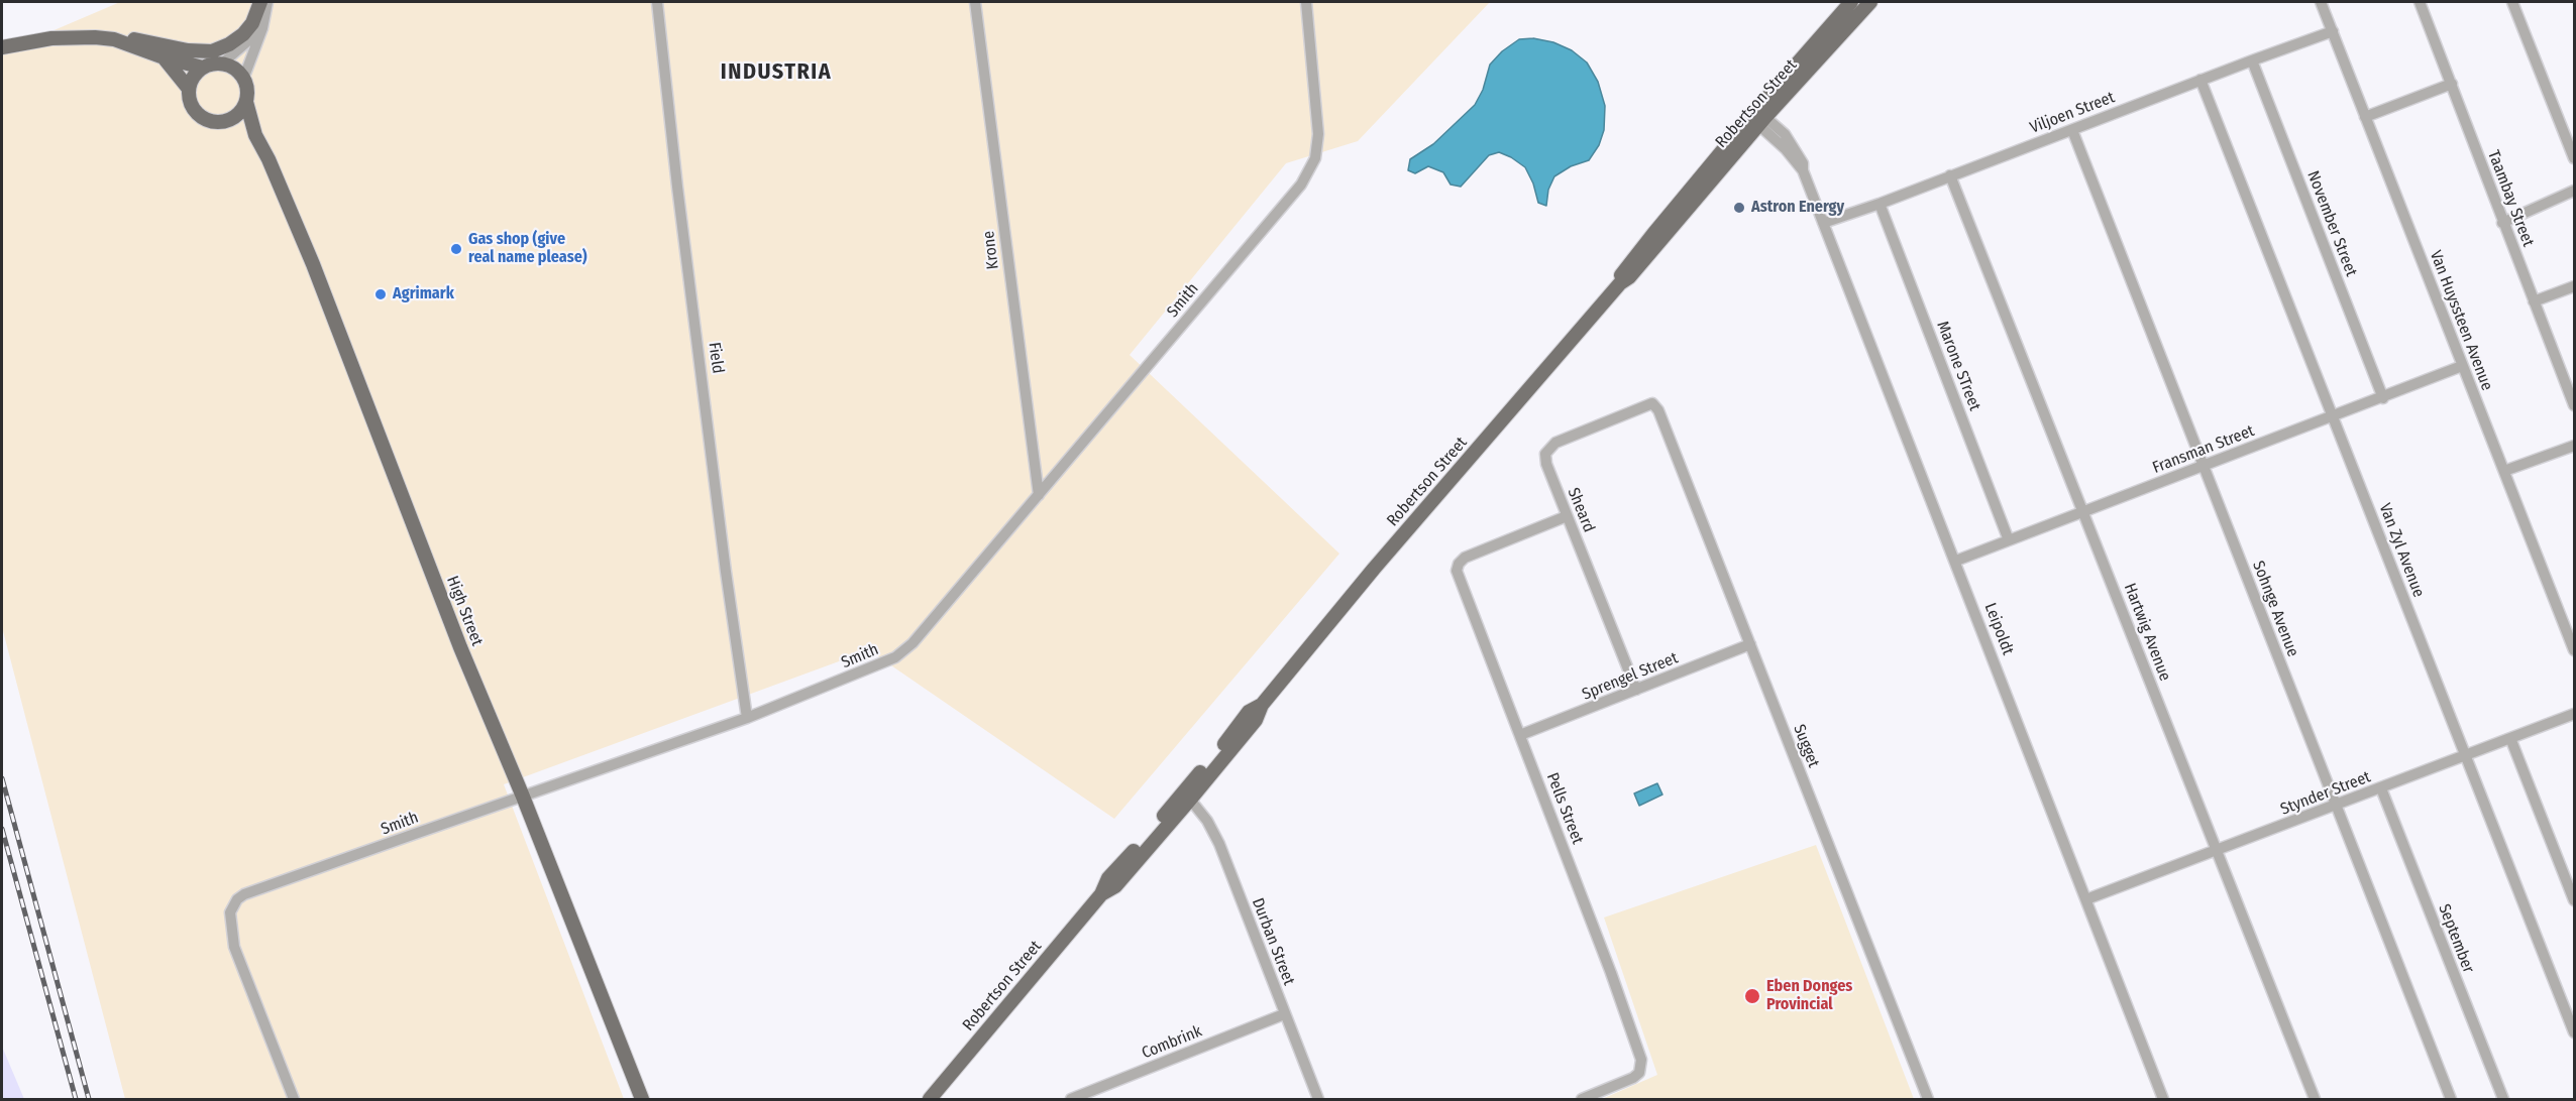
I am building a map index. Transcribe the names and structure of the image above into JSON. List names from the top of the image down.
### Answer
{
  "streets": {
    "main road": ["Robertson Street", "High Street"],
    "street": [
      "Viljoen Street",
      "Taambay Street",
      "November Street",
      "Krone",
      "Smith",
      "Van Huyssteen Avenue",
      "Field",
      "Marone STreet",
      "Fransman Street",
      "Sheard",
      "Van Zyl Avenue",
      "Sohnge Avenue",
      "Leipoldt",
      "Hartwig Avenue",
      "Sprengel Street",
      "Sugget",
      "Stynder Street",
      "Pells Street",
      "September",
      "Durban Street",
      "Combrink"
    ]
  },
  "crossings": [
    ["Robertson Street", "Leipoldt"],
    ["Robertson Street", "Durban Street"],
    ["Viljoen Street", "November Street"],
    ["Viljoen Street", "Van Huyssteen Avenue"],
    ["Viljoen Street", "Marone STreet"],
    ["Viljoen Street", "Van Zyl Avenue"],
    ["Viljoen Street", "Sohnge Avenue"],
    ["Viljoen Street", "Leipoldt"],
    ["Viljoen Street", "Hartwig Avenue"],
    ["November Street", "Fransman Street"],
    ["Krone", "Smith"],
    ["Smith", "Field"],
    ["Smith", "High Street"],
    ["Van Huyssteen Avenue", "Fransman Street"],
    ["Marone STreet", "Fransman Street"],
    ["Fransman Street", "Van Zyl Avenue"],
    ["Fransman Street", "Sohnge Avenue"],
    ["Fransman Street", "Leipoldt"],
    ["Fransman Street", "Hartwig Avenue"],
    ["Sheard", "Sprengel Street"],
    ["Sheard", "Sugget"],
    ["Sheard", "Pells Street"],
    ["Van Zyl Avenue", "Stynder Street"],
    ["Sohnge Avenue", "Stynder Street"],
    ["Leipoldt", "Stynder Street"],
    ["Hartwig Avenue", "Stynder Street"],
    ["Sprengel Street", "Sugget"],
    ["Sprengel Street", "Pells Street"],
    ["Stynder Street", "September"],
    ["Durban Street", "Combrink"]
  ],
  "districts": ["INDUSTRIA"],
  "places": [
    "Astron Energy",
    "Gas shop (give real name please)",
    "Agrimark",
    "Eben Donges Provincial"
  ]
}
